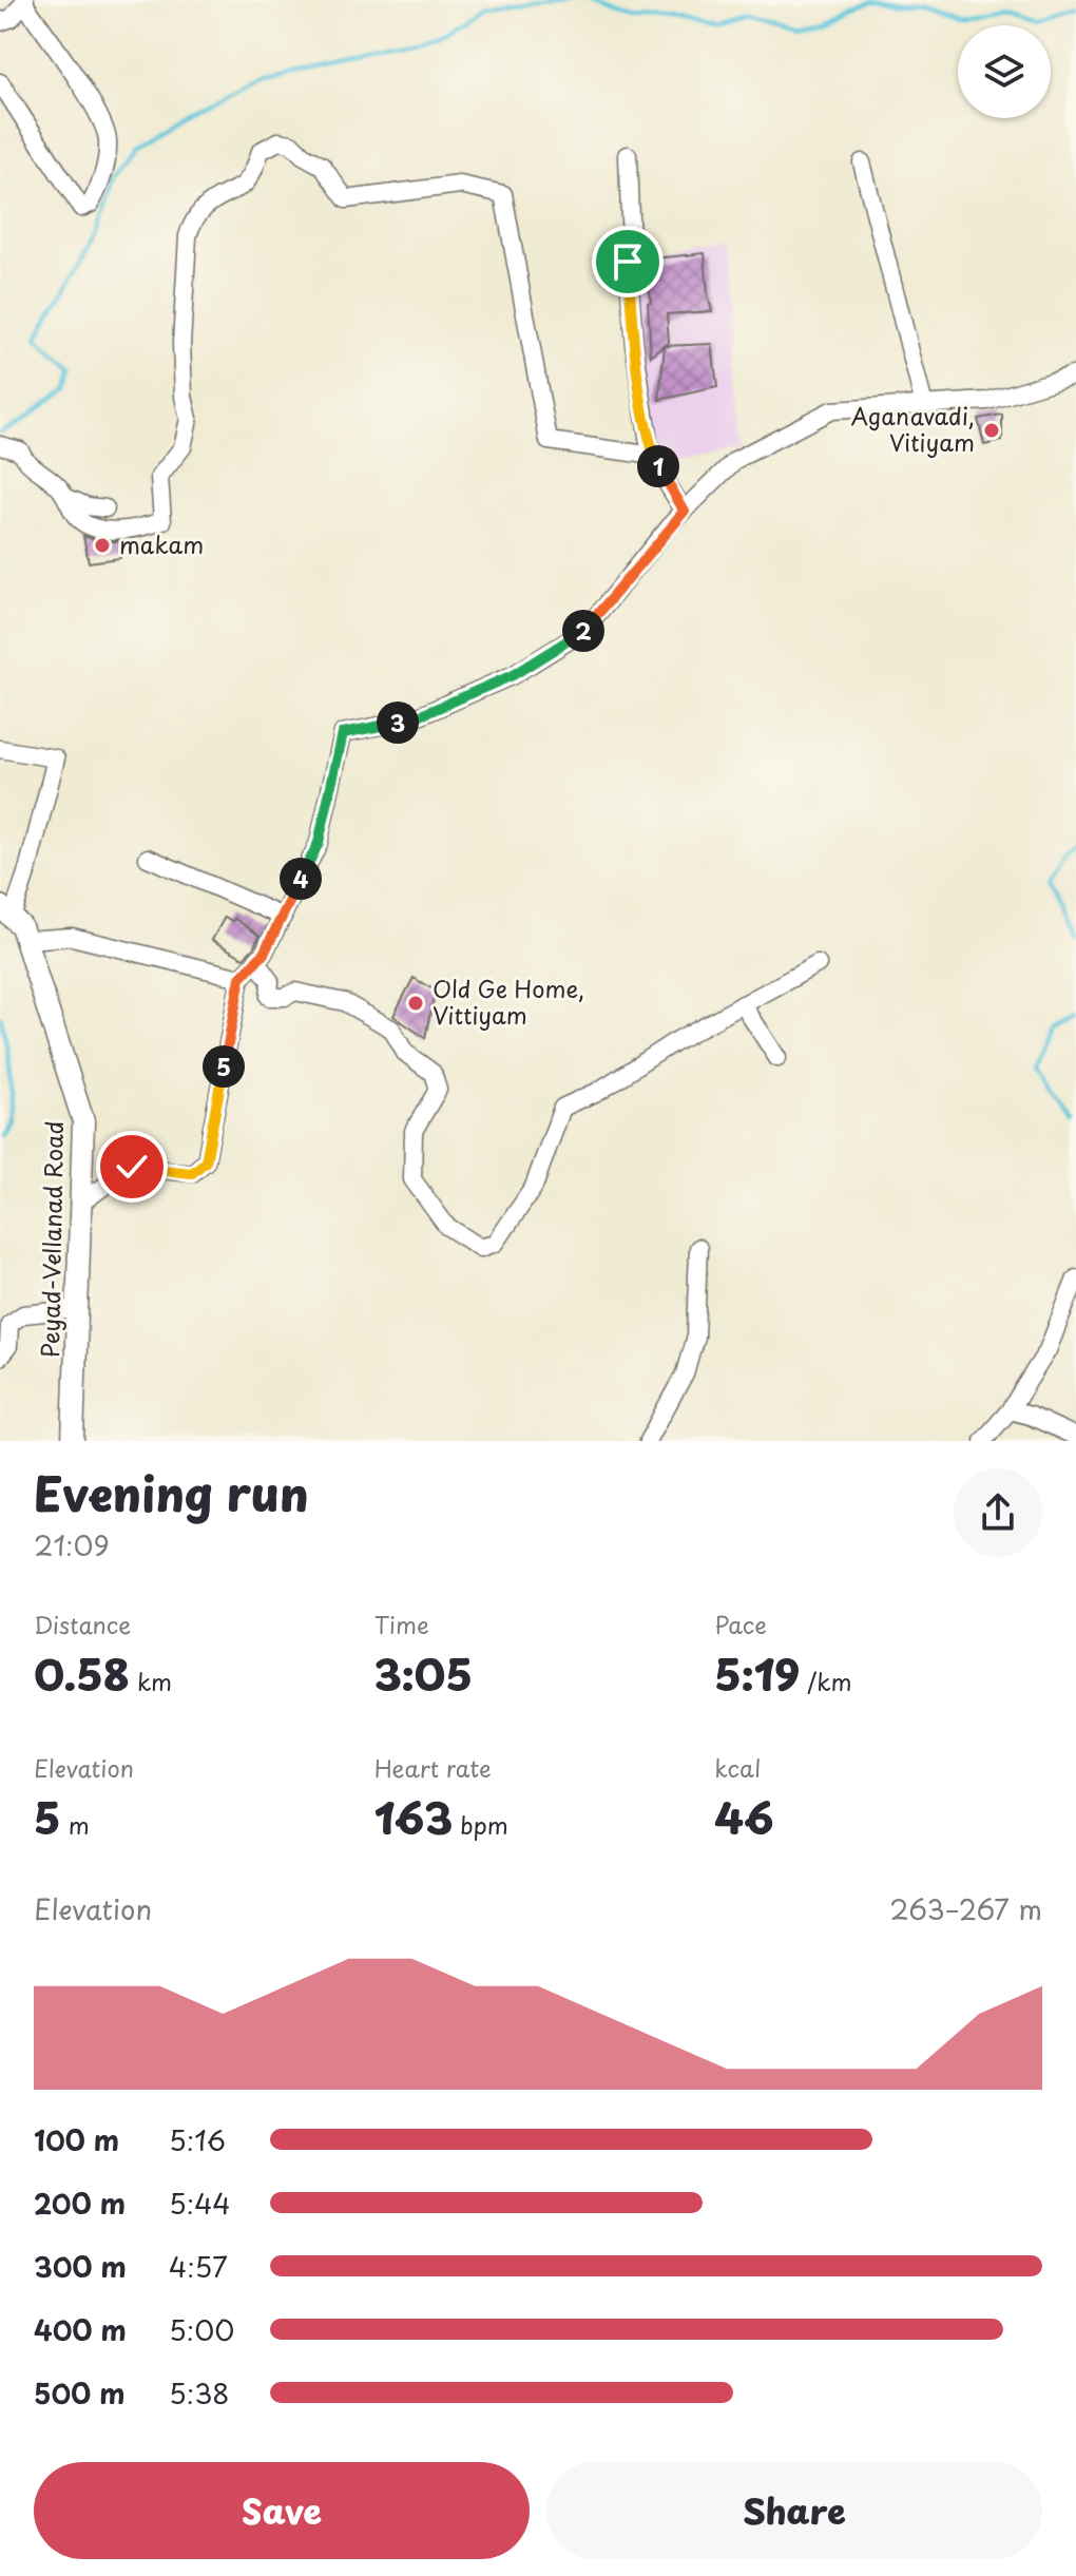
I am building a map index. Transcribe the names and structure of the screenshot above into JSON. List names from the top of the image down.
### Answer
{
  "streets": {
    "main road": ["Peyad-Vellanad Road"]
  },
  "places": ["Aganavadi, Vitiyam", "makam", "Old Ge Home, Vittiyam"],
  "page": {
    "pins": [
      "1",
      "2",
      "3",
      "4",
      "5"
    ],
    "heading": ["Evening run", "21:09"],
    "stats": [
      ["Distance", "0.58 km"],
      ["Time", "3:05"],
      ["Pace", "5:19 /km"],
      ["Elevation", "5 m"],
      ["Heart rate", "163 bpm"],
      ["kcal", "46"]
    ],
    "chart": ["Elevation", "263–267 m"],
    "list": [
      {
        "name": "100 m",
        "note": "5:16"
      },
      {
        "name": "200 m",
        "note": "5:44"
      },
      {
        "name": "300 m",
        "note": "4:57"
      },
      {
        "name": "400 m",
        "note": "5:00"
      },
      {
        "name": "500 m",
        "note": "5:38"
      }
    ],
    "buttons": ["Save", "Share"]
  }
}
